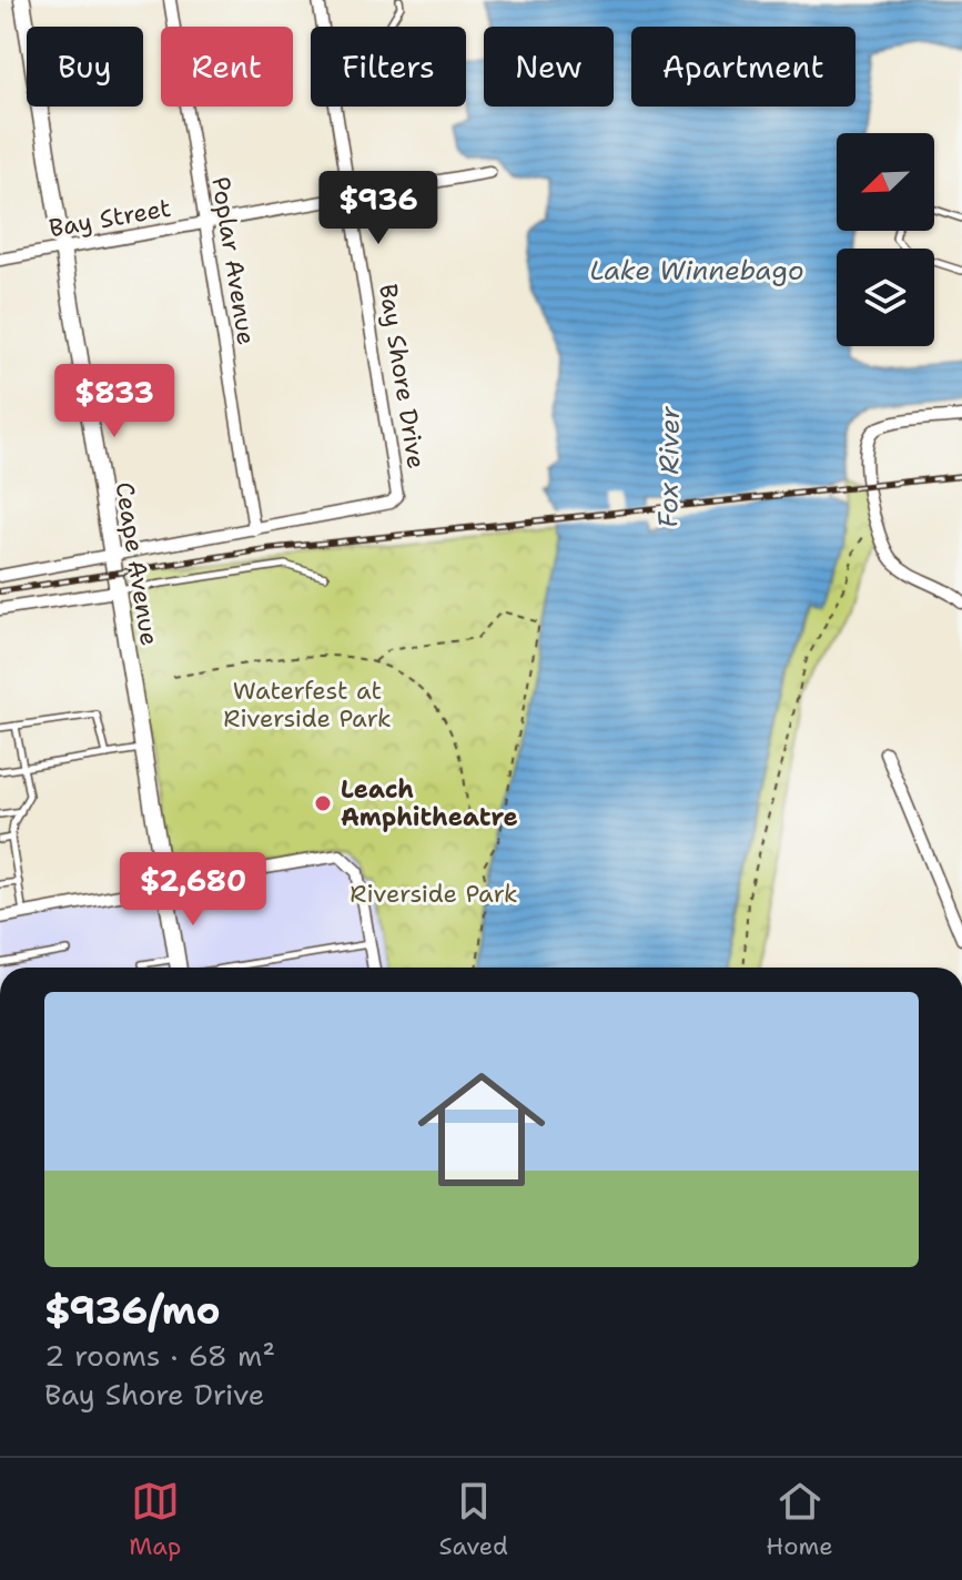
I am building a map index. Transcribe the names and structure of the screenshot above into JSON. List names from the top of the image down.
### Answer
{
  "streets": {
    "street": [
      "Bay Street",
      "Poplar Avenue",
      "Bay Shore Drive",
      "Ceape Avenue"
    ]
  },
  "crossings": [
    ["Bay Street", "Poplar Avenue"],
    ["Bay Street", "Bay Shore Drive"],
    ["Bay Street", "Ceape Avenue"],
    ["Poplar Avenue", "Bay Shore Drive"]
  ],
  "water": ["Lake Winnebago", "Fox River"],
  "parks": ["Waterfest at Riverside Park", "Riverside Park"],
  "places": ["Leach Amphitheatre"],
  "north": "bottom left",
  "page": {
    "chip": [
      "Buy",
      "Rent",
      "Filters",
      "New",
      "Apartment"
    ],
    "price": ["$936", "$833", "$2,680"],
    "list": [
      {
        "name": "$936/mo",
        "note": "2 rooms · 68 m² · Bay Shore Drive"
      }
    ],
    "tabs": ["Map", "Saved", "Home"]
  }
}
